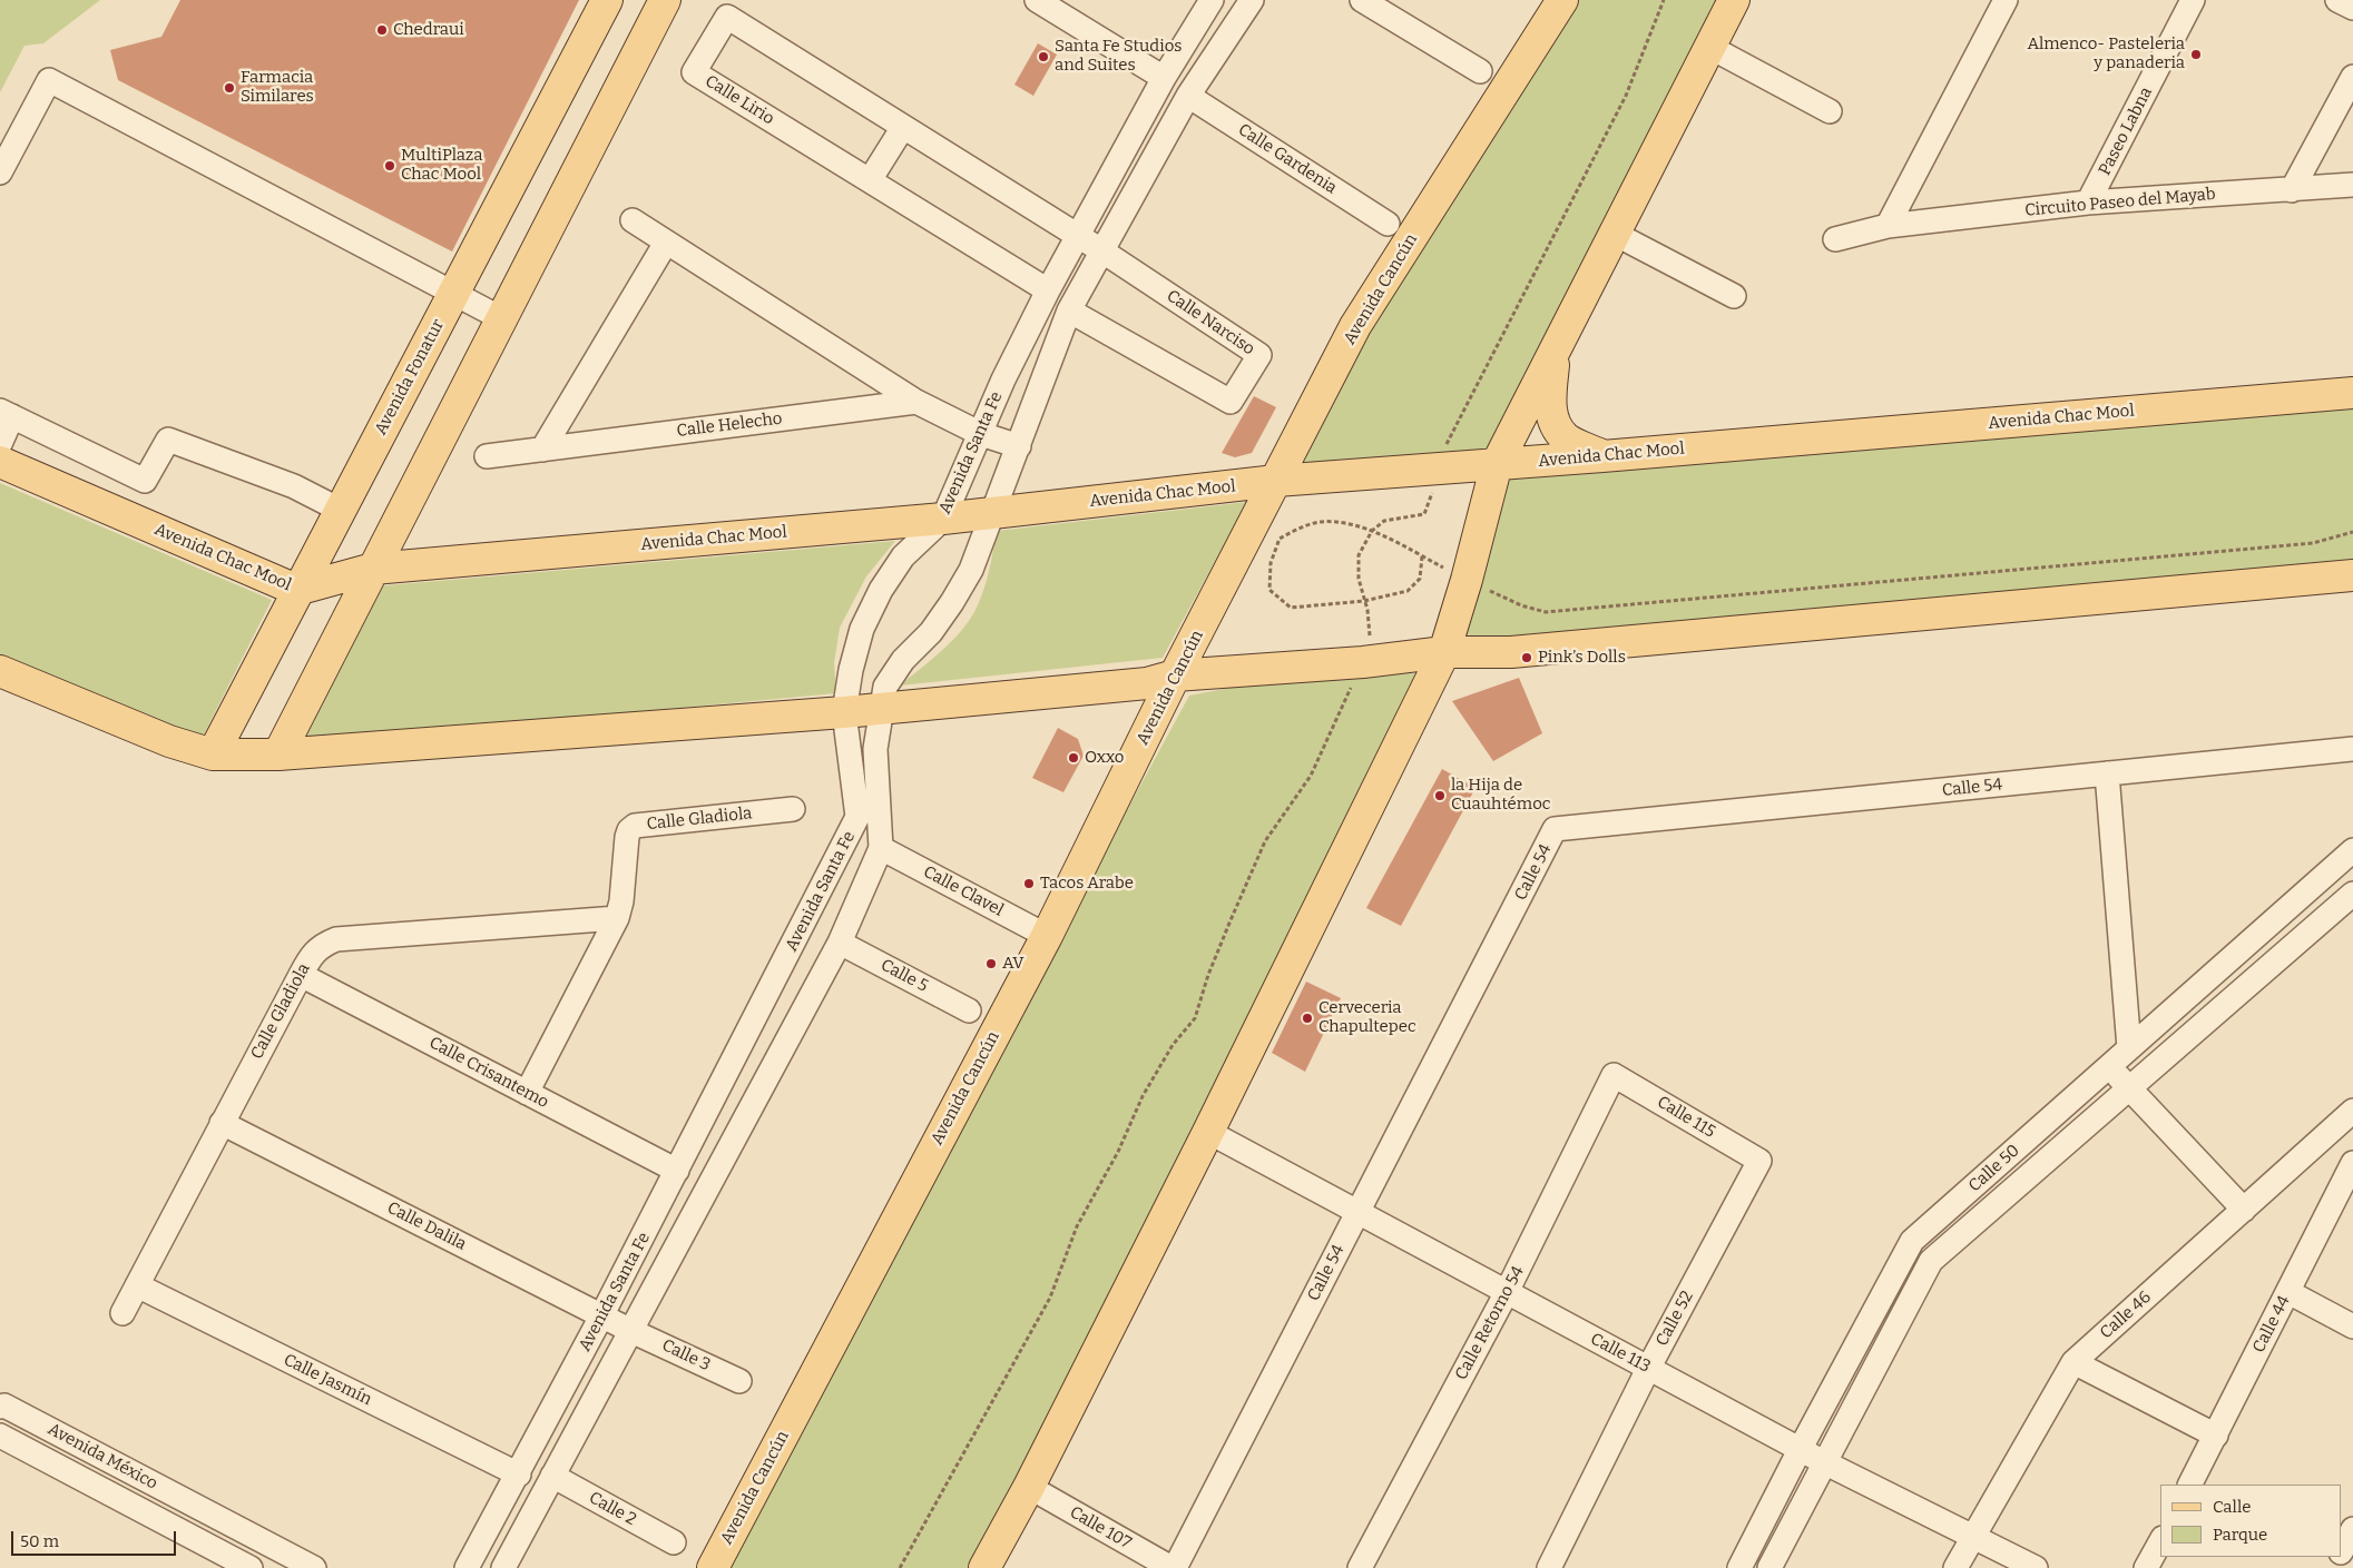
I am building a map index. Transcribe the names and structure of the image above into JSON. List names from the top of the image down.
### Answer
{
  "streets": {
    "main road": ["Avenida Cancún", "Avenida Fonatur", "Avenida Chac Mool"],
    "street": [
      "Calle Lirio",
      "Paseo Labna",
      "Calle Gardenia",
      "Circuito Paseo del Mayab",
      "Calle Narciso",
      "Calle Helecho",
      "Avenida Santa Fe",
      "Calle 54",
      "Calle Gladiola",
      "Calle Clavel",
      "Calle 5",
      "Calle Crisantemo",
      "Calle 115",
      "Calle 50",
      "Calle Dalila",
      "Calle 46",
      "Calle 52",
      "Calle Retorno 54",
      "Calle 44",
      "Calle 113",
      "Calle 3",
      "Calle Jasmín",
      "Avenida México",
      "Calle 2",
      "Calle 107"
    ]
  },
  "crossings": [
    ["Calle Lirio", "Calle Narciso"],
    ["Calle Lirio", "Avenida Santa Fe"],
    ["Paseo Labna", "Circuito Paseo del Mayab"],
    ["Calle Gardenia", "Avenida Santa Fe"],
    ["Avenida Cancún", "Avenida Chac Mool"],
    ["Avenida Cancún", "Calle Clavel"],
    ["Calle Narciso", "Avenida Santa Fe"],
    ["Avenida Fonatur", "Avenida Chac Mool"],
    ["Avenida Chac Mool", "Avenida Santa Fe"],
    ["Avenida Santa Fe", "Calle Clavel"],
    ["Avenida Santa Fe", "Calle 5"],
    ["Avenida Santa Fe", "Calle Crisantemo"],
    ["Avenida Santa Fe", "Calle Dalila"],
    ["Avenida Santa Fe", "Calle 3"],
    ["Avenida Santa Fe", "Calle Jasmín"],
    ["Avenida Santa Fe", "Calle 2"],
    ["Calle 54", "Calle 113"],
    ["Calle 54", "Calle 107"],
    ["Calle Gladiola", "Calle Crisantemo"],
    ["Calle Gladiola", "Calle Dalila"],
    ["Calle Gladiola", "Calle Jasmín"],
    ["Calle 115", "Calle 52"],
    ["Calle 115", "Calle Retorno 54"],
    ["Calle 50", "Calle 113"],
    ["Calle Dalila", "Calle 3"],
    ["Calle 46", "Calle 113"],
    ["Calle 52", "Calle 113"],
    ["Calle Retorno 54", "Calle 113"]
  ],
  "places": [
    "Chedraui",
    "Almenco- Pasteleria y panaderia",
    "Santa Fe Studios and Suites",
    "Farmacia Similares",
    "MultiPlaza Chac Mool",
    "Pink’s Dolls",
    "Oxxo",
    "la Hija de Cuauhtémoc",
    "Tacos Arabe",
    "AV",
    "Cerveceria Chapultepec"
  ],
  "legend": ["Calle", "Parque"],
  "scale_bar": "50 m"
}
